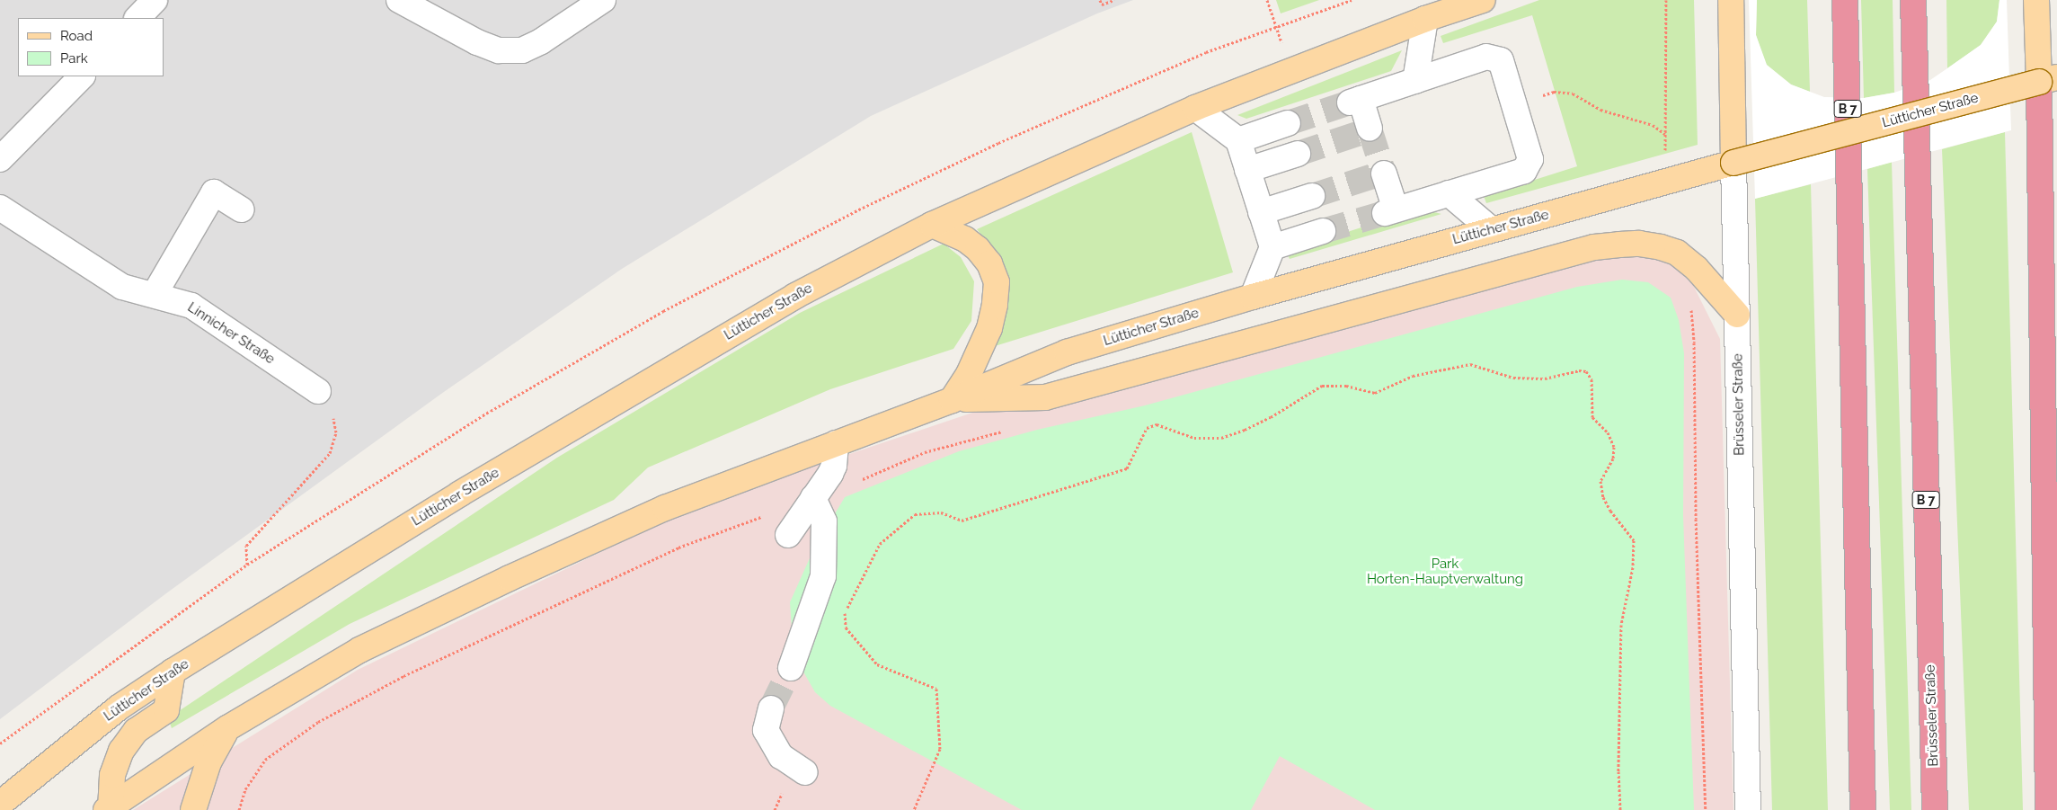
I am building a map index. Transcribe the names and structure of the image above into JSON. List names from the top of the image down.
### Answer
{
  "streets": {
    "highway": ["B 7", "Brüsseler Straße"],
    "main road": ["Lütticher Straße"],
    "street": ["Linnicher Straße"]
  },
  "crossings": [
    ["Lütticher Straße", "Brüsseler Straße"]
  ],
  "parks": ["Park Horten-Hauptverwaltung"],
  "legend": ["Road", "Park"]
}
